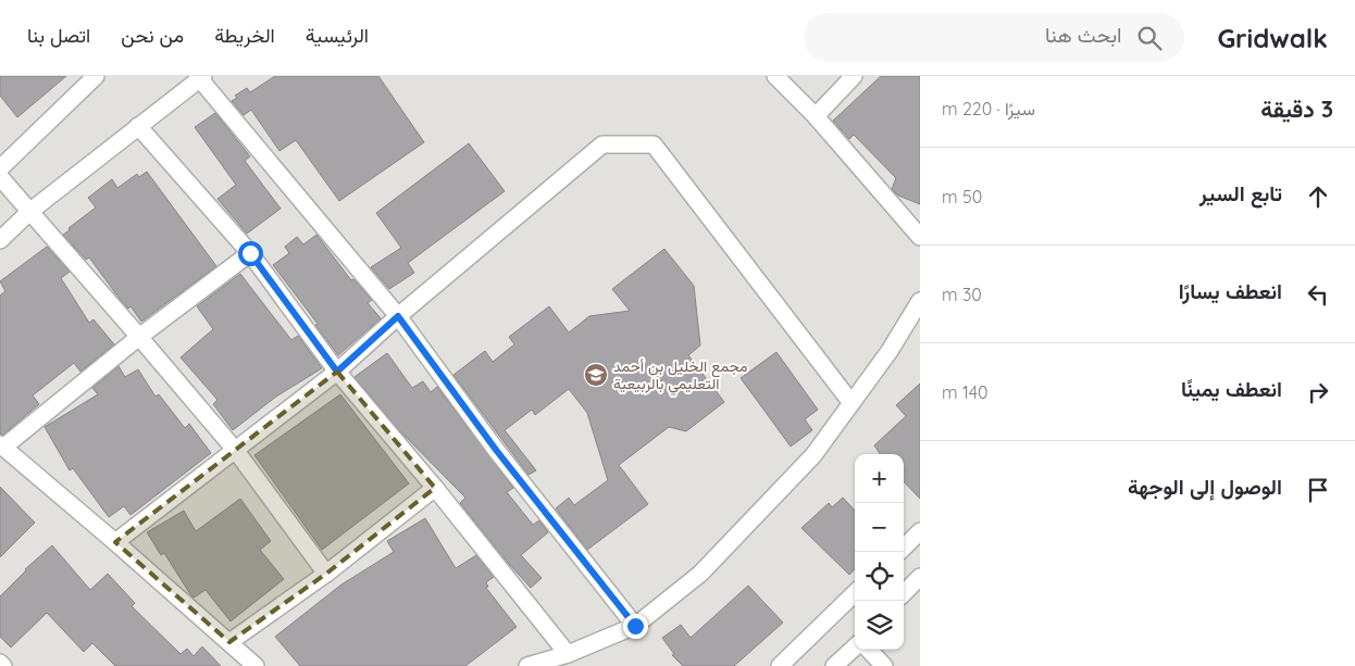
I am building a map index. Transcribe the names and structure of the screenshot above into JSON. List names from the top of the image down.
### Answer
{
  "places": {
    "school or university": ["مجمع الخليل بن أحمد التعليمي بالربيعية"]
  },
  "page": {
    "header": "Gridwalk",
    "search": "ابحث هنا",
    "nav": [
      "الرئيسية",
      "الخريطة",
      "من نحن",
      "اتصل بنا"
    ],
    "heading": ["3 دقيقة", "سيرًا · 220 m"],
    "list": [
      ["تابع السير", "50 m"],
      ["انعطف يسارًا", "30 m"],
      ["انعطف يمينًا", "140 m"],
      "الوصول إلى الوجهة"
    ],
    "map_buttons": ["+", "−"]
  }
}
